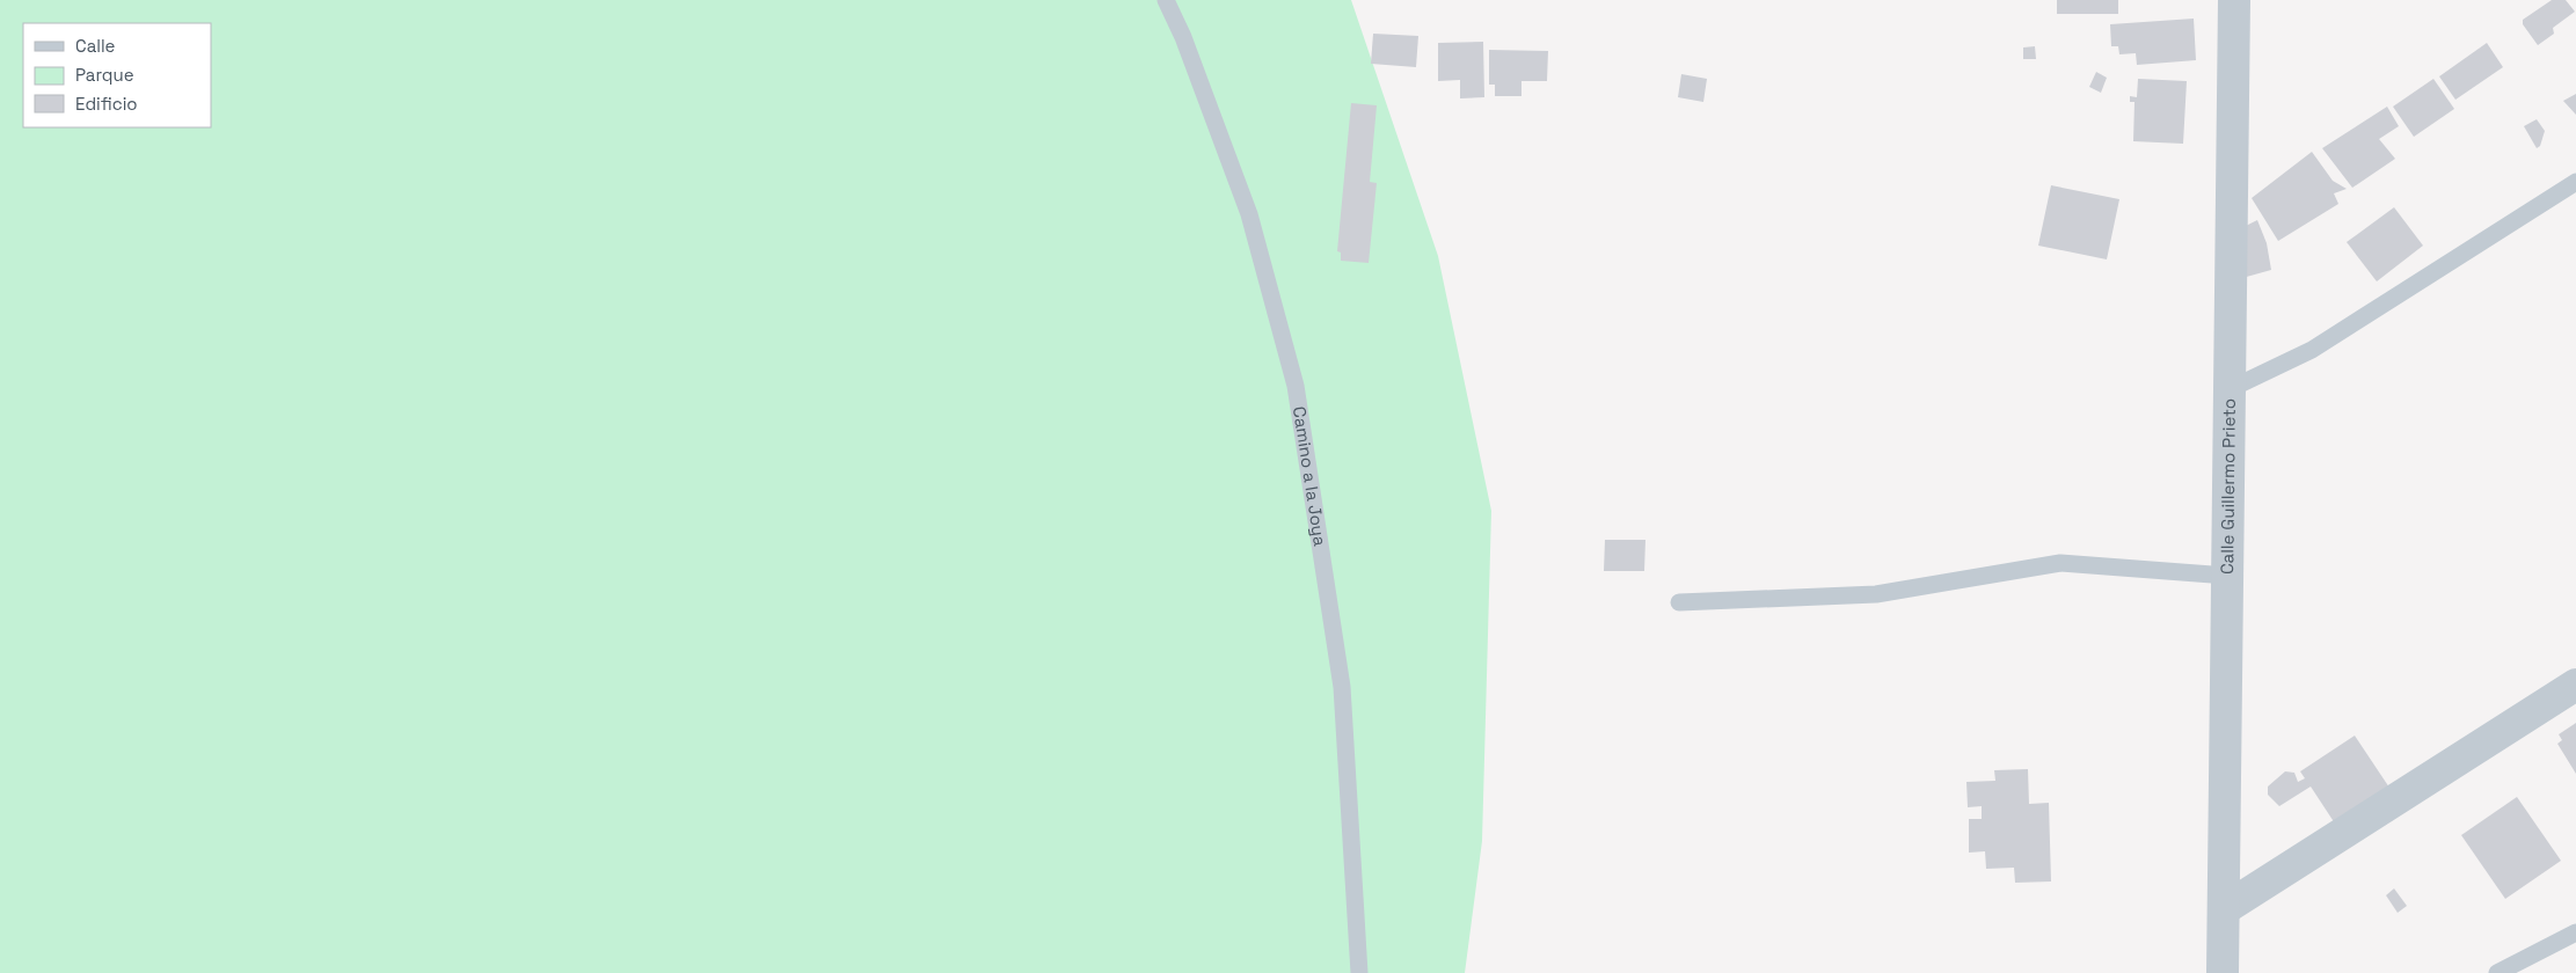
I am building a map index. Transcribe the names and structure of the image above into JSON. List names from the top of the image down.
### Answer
{
  "streets": {
    "street": ["Calle Guillermo Prieto"],
    "lane": ["Camino a la Joya"]
  },
  "legend": ["Calle", "Parque", "Edificio"]
}
